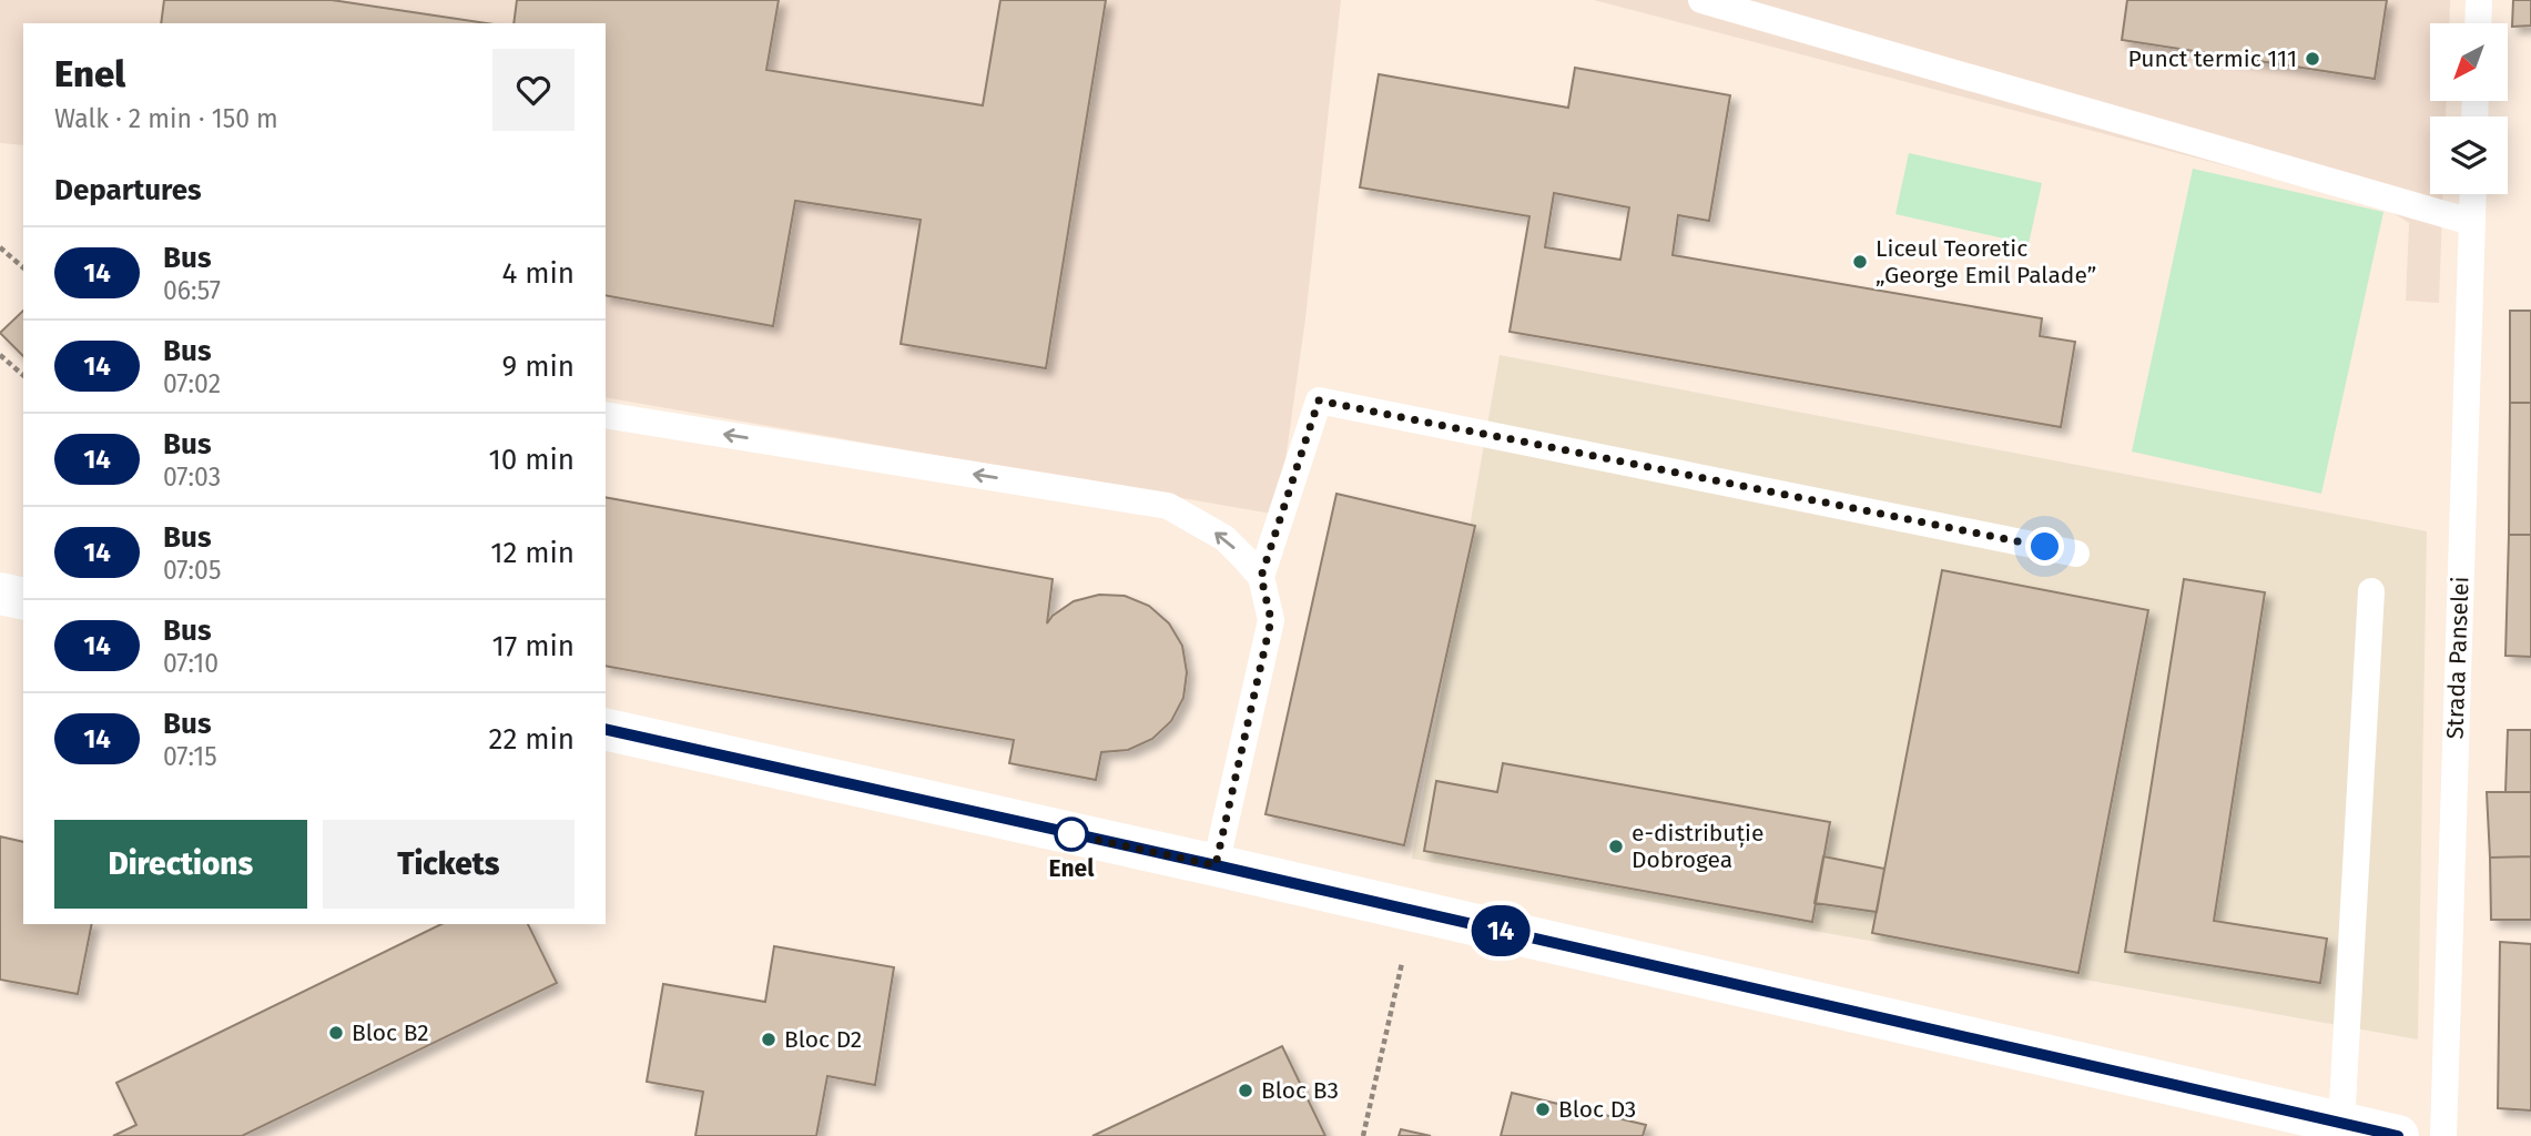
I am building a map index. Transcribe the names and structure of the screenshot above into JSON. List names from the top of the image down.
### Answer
{
  "streets": {
    "lane": ["Strada Panselei"]
  },
  "places": [
    "Punct termic 111",
    "Liceul Teoretic „George Emil Palade”",
    "Enel",
    "e-distribuție Dobrogea",
    "Bloc B2",
    "Bloc D2",
    "Bloc B3",
    "Bloc D3"
  ],
  "lines": ["bus line 14"],
  "north": "bottom left",
  "page": {
    "on_map": "14",
    "heading": [
      ["Enel", "Walk · 2 min · 150 m"],
      "Departures"
    ],
    "list": [
      {
        "mark": "14",
        "name": "Bus",
        "note": "06:57",
        "value": "4 min"
      },
      {
        "mark": "14",
        "name": "Bus",
        "note": "07:02",
        "value": "9 min"
      },
      {
        "mark": "14",
        "name": "Bus",
        "note": "07:03",
        "value": "10 min"
      },
      {
        "mark": "14",
        "name": "Bus",
        "note": "07:05",
        "value": "12 min"
      },
      {
        "mark": "14",
        "name": "Bus",
        "note": "07:10",
        "value": "17 min"
      },
      {
        "mark": "14",
        "name": "Bus",
        "note": "07:15",
        "value": "22 min"
      }
    ],
    "buttons": ["Directions", "Tickets"]
  }
}
